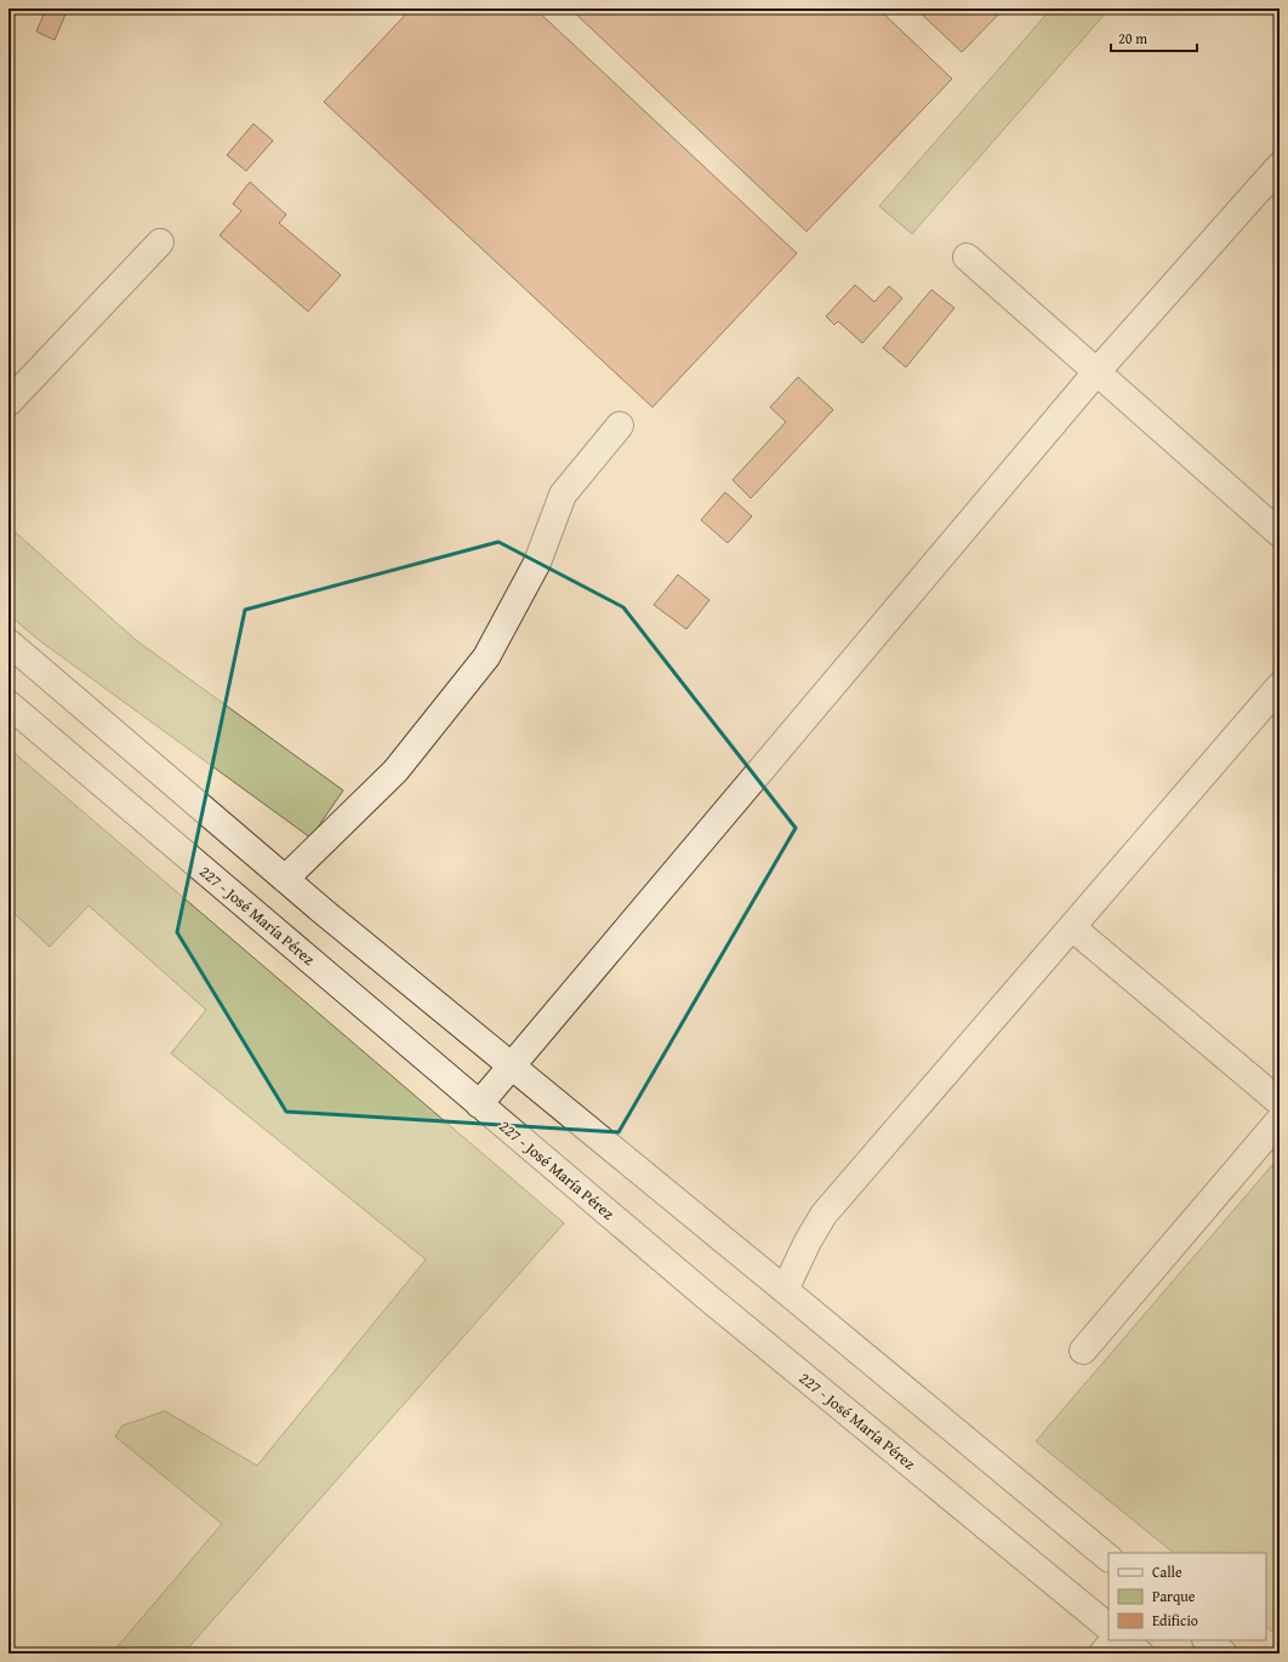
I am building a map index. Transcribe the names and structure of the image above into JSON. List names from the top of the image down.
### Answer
{
  "streets": {
    "street": ["227 - José María Pérez"]
  },
  "legend": ["Calle", "Parque", "Edificio"],
  "scale_bar": "20 m"
}
